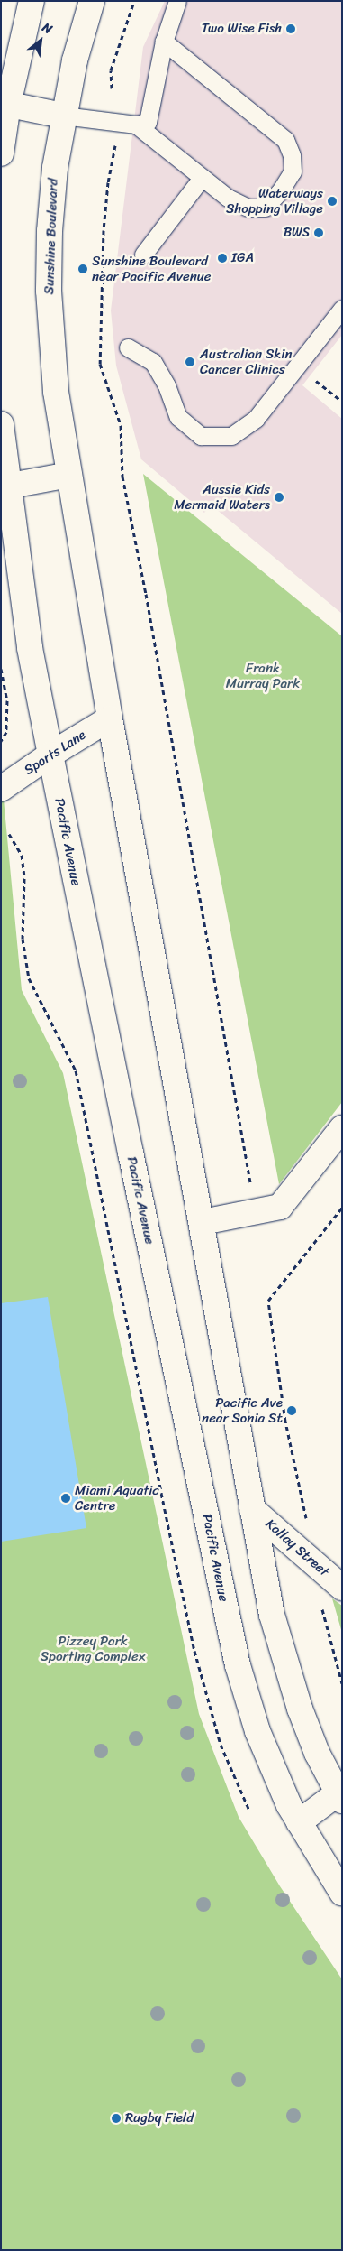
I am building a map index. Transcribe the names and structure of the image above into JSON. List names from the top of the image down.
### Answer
{
  "streets": {
    "main road": [
      "Sunshine Boulevard",
      "Sports Lane",
      "Pacific Avenue",
      "Kallay Street"
    ]
  },
  "crossings": [
    ["Sports Lane", "Pacific Avenue"]
  ],
  "parks": ["Frank Murray Park", "Pizzey Park Sporting Complex"],
  "places": [
    "Two Wise Fish",
    "Waterways Shopping Village",
    "BWS",
    "IGA",
    "Sunshine Boulevard near Pacific Avenue",
    "Australian Skin Cancer Clinics",
    "Aussie Kids Mermaid Waters",
    "Pacific Ave near Sonia St",
    "Miami Aquatic Centre",
    "Rugby Field"
  ],
  "north": "top right"
}
